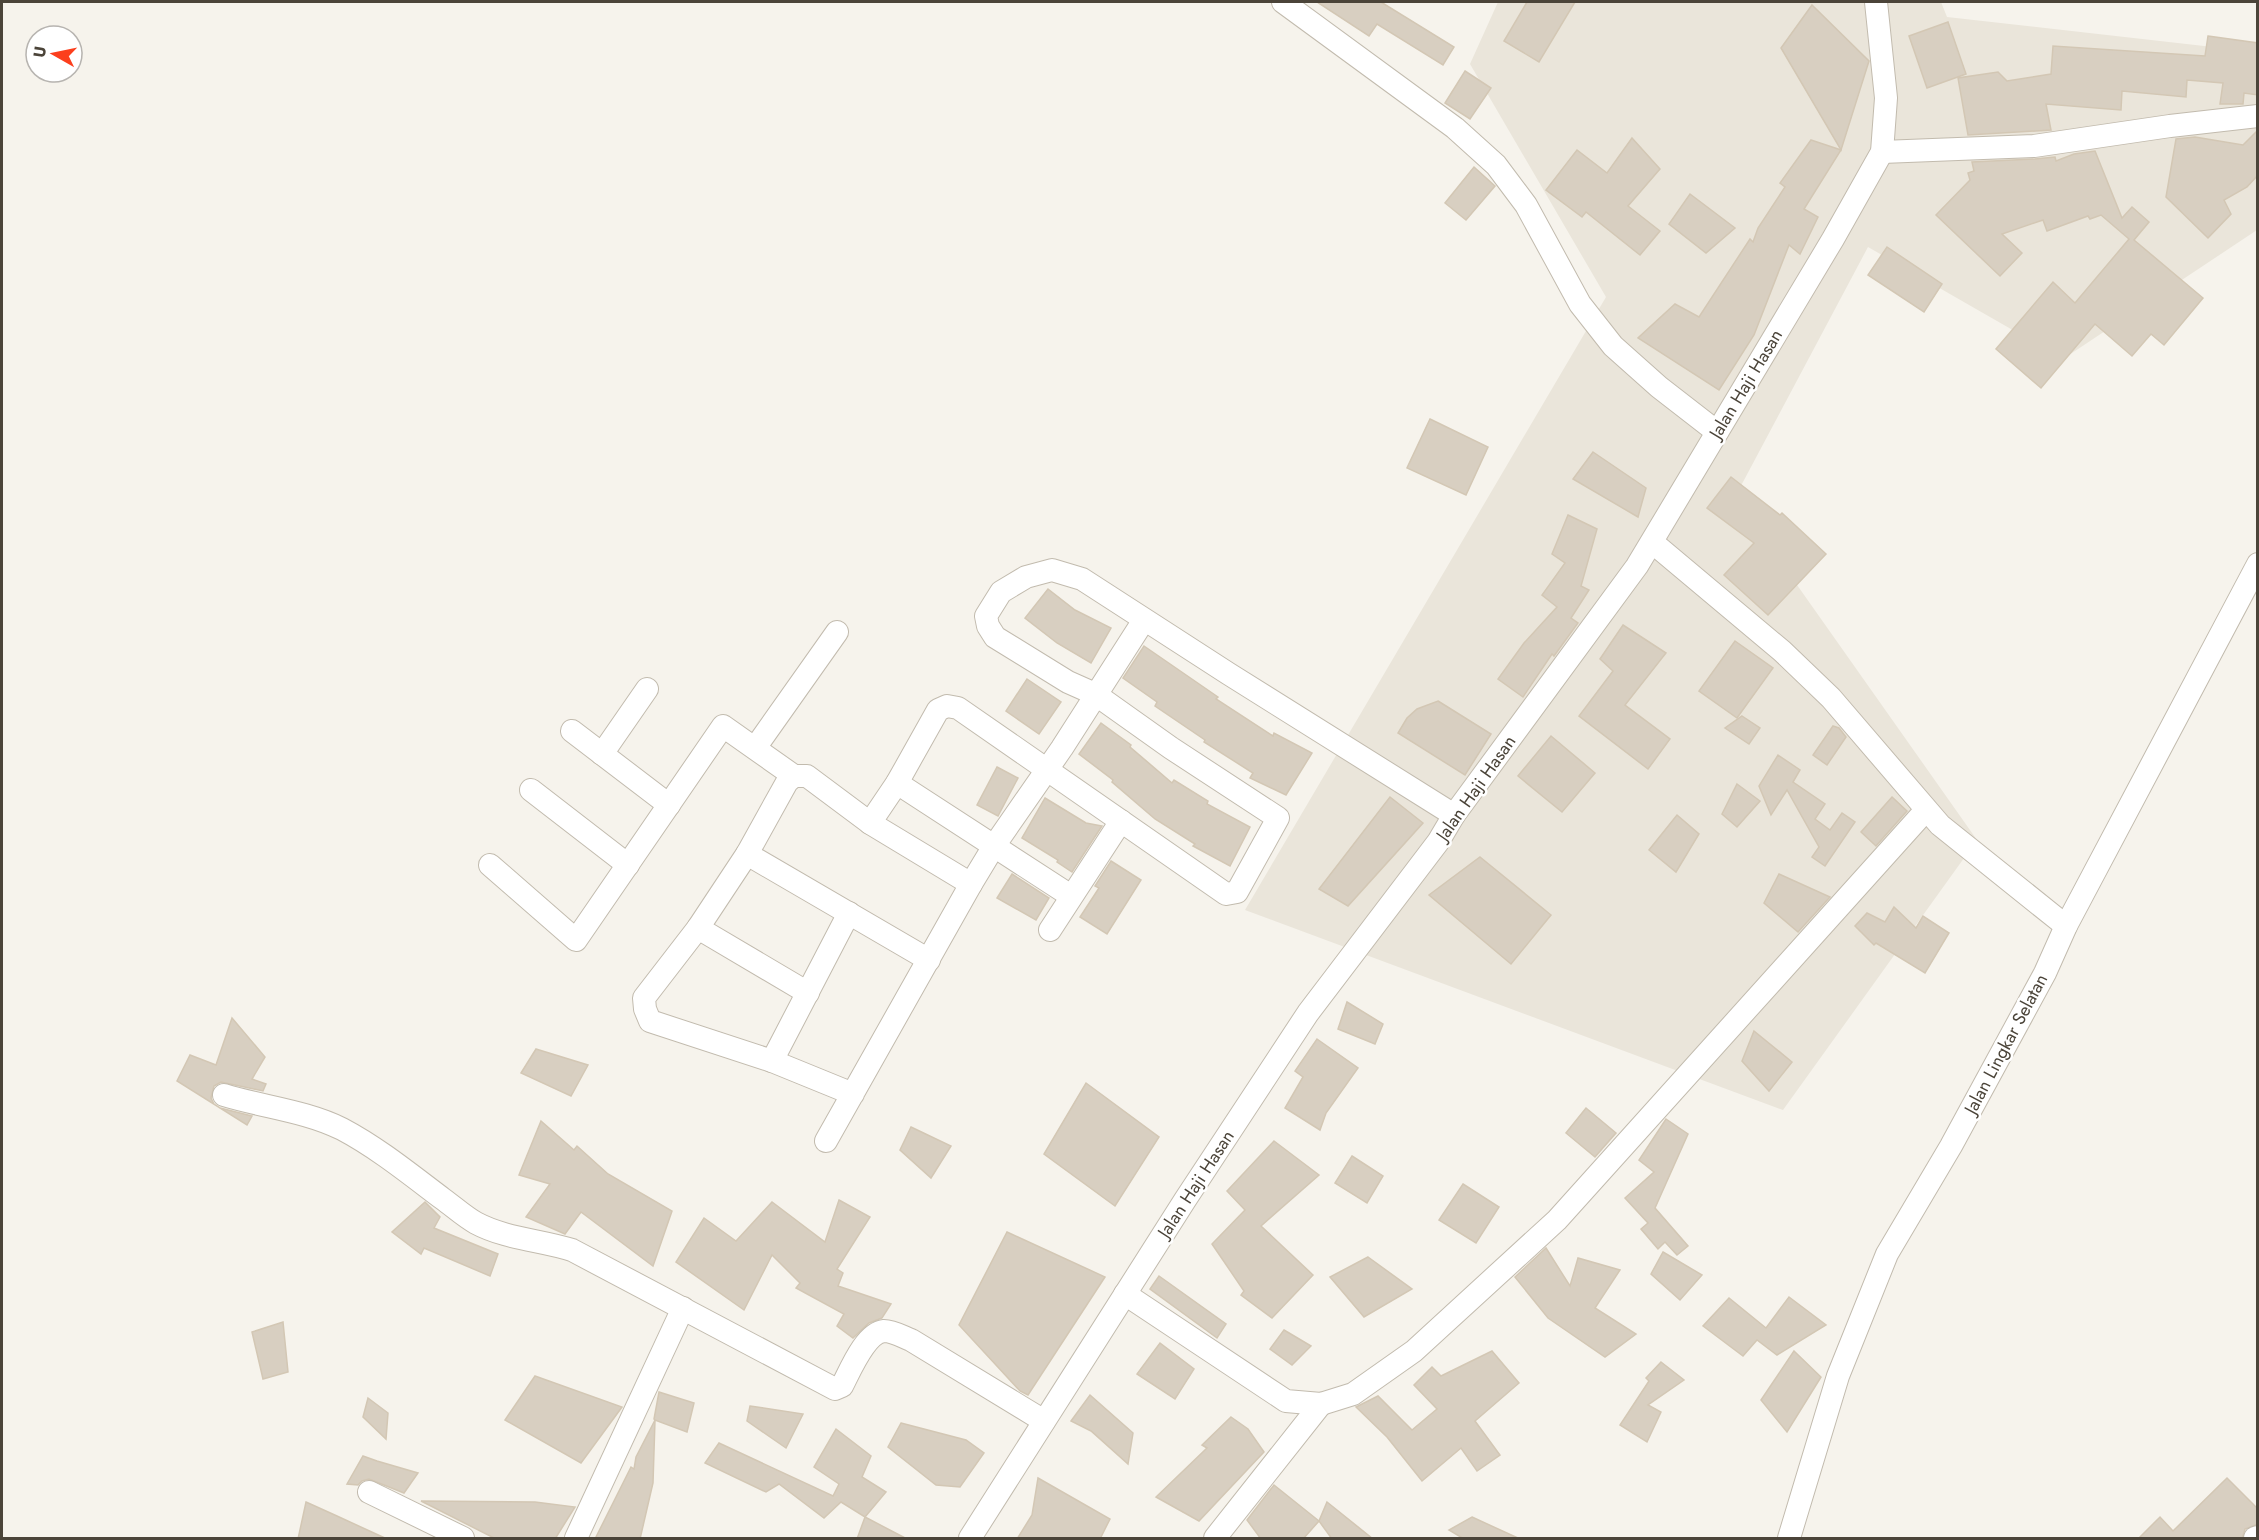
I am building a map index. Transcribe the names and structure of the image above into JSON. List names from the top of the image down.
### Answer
{
  "streets": {
    "street": ["Jalan Haji Hasan", "Jalan Lingkar Selatan"]
  },
  "north": "left"
}
